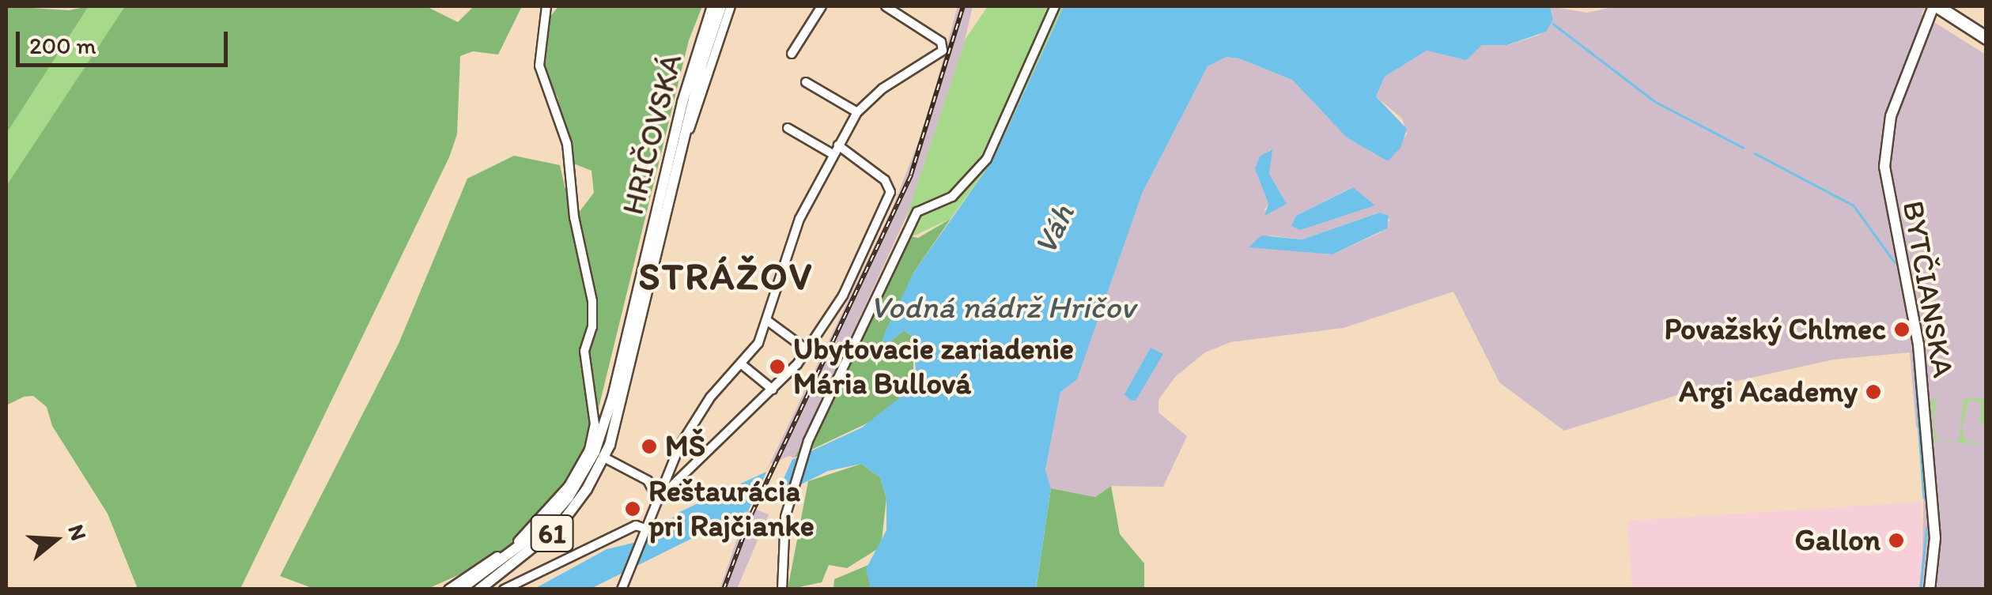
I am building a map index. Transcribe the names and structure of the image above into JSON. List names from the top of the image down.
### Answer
{
  "streets": {
    "main road": ["HRIČOVSKÁ", "BYTČIANSKA", "61"]
  },
  "districts": ["STRÁŽOV"],
  "water": ["Váh", "Vodná nádrž Hričov"],
  "places": [
    "Považský Chlmec",
    "Ubytovacie zariadenie Mária Bullová",
    "Argi Academy",
    "MŠ",
    "Reštaurácia pri Rajčianke",
    "Gallon"
  ],
  "scale_bar": "200 m",
  "north": "right"
}
